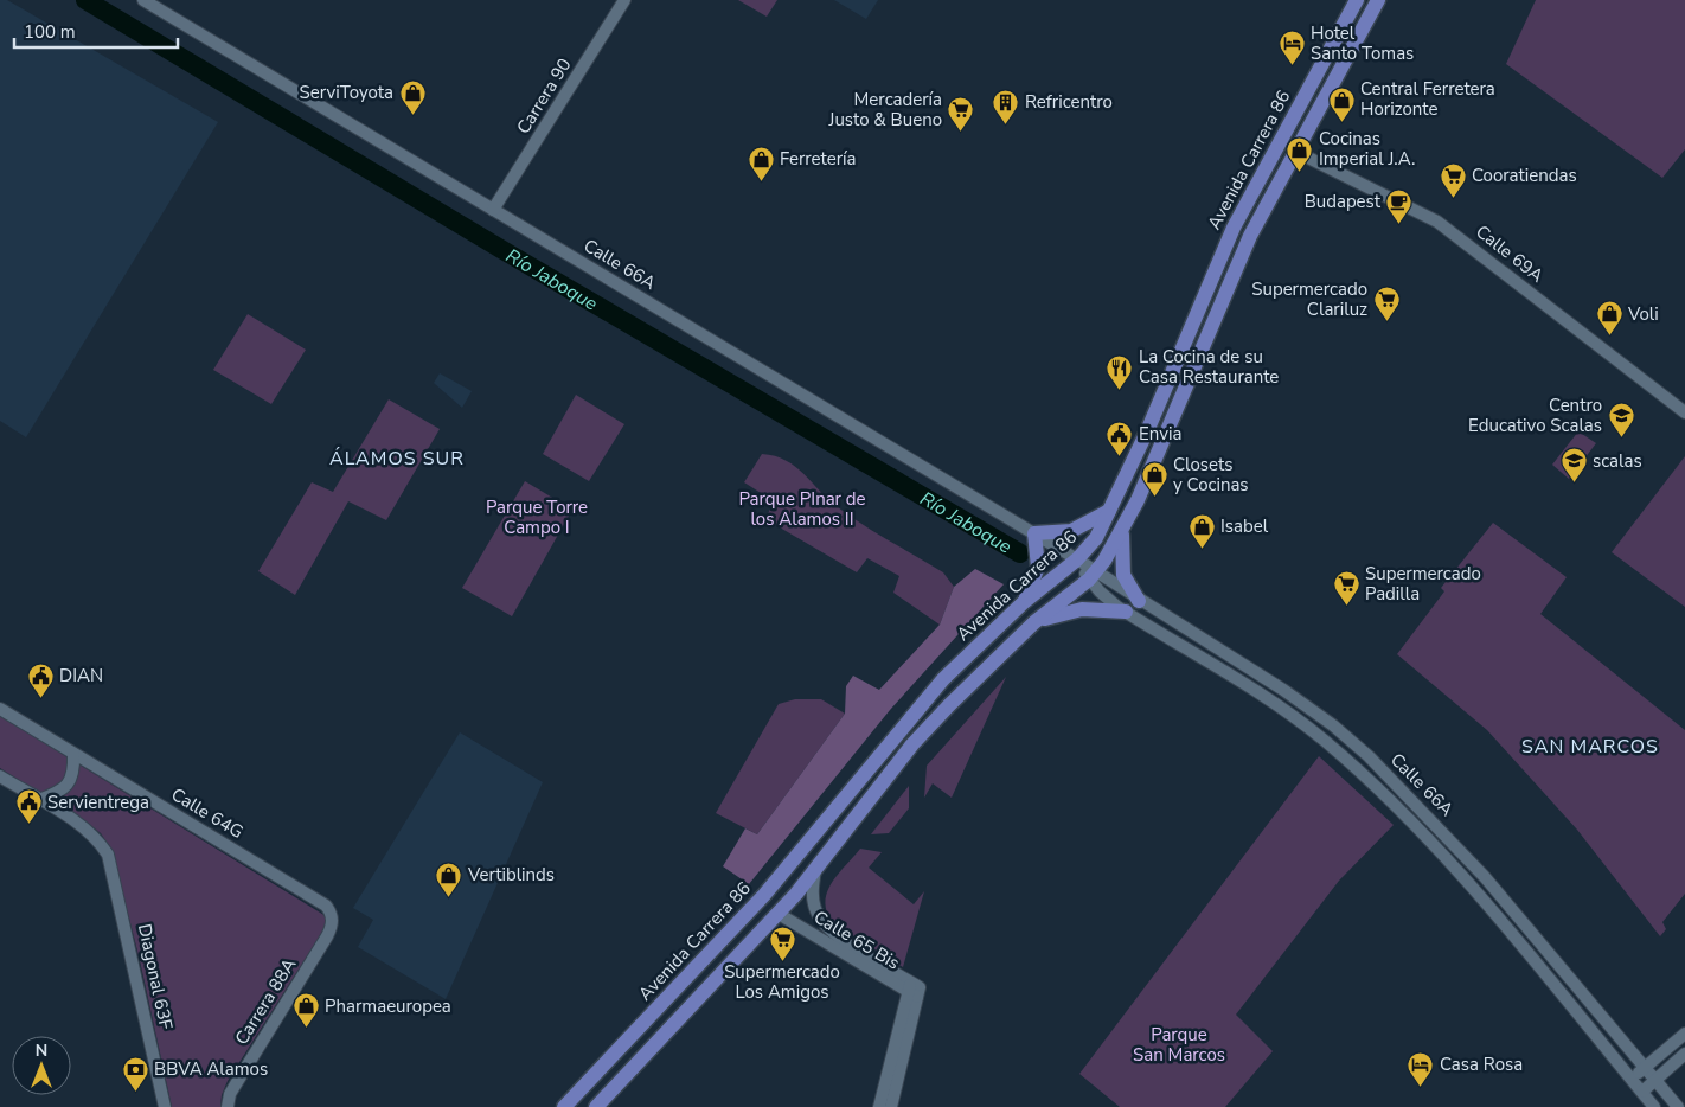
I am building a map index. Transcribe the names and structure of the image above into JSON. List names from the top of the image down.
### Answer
{
  "streets": {
    "main road": ["Avenida Carrera 86"],
    "street": [
      "Carrera 90",
      "Calle 69A",
      "Calle 66A",
      "Calle 64G",
      "Calle 65 Bis",
      "Diagonal 63F",
      "Carrera 88A"
    ]
  },
  "crossings": [
    ["Carrera 90", "Calle 66A"],
    ["Avenida Carrera 86", "Calle 69A"],
    ["Avenida Carrera 86", "Calle 66A"],
    ["Avenida Carrera 86", "Calle 65 Bis"],
    ["Calle 64G", "Carrera 88A"]
  ],
  "districts": ["ÁLAMOS SUR", "SAN MARCOS"],
  "water": ["Río Jaboque"],
  "parks": ["Parque PInar de los Alamos II", "Parque Torre Campo I", "Parque San Marcos"],
  "places": {
    "hotel": ["Hotel Santo Tomas", "Casa Rosa"],
    "shop": [
      "ServiToyota",
      "Central Ferretera Horizonte",
      "Cocinas Imperial J.A.",
      "Ferretería",
      "Voli",
      "Closets y Cocinas",
      "Isabel",
      "Vertiblinds",
      "Pharmaeuropea"
    ],
    "building": ["Refricentro"],
    "supermarket": [
      "Mercadería Justo & Bueno",
      "Cooratiendas",
      "Supermercado Clariluz",
      "Supermercado Padilla",
      "Supermercado Los Amigos"
    ],
    "cafe": ["Budapest"],
    "restaurant": ["La Cocina de su Casa Restaurante"],
    "school or university": ["Centro Educativo Scalas", "scalas"],
    "public building": ["Envia", "DIAN", "Servientrega"],
    "bank": ["BBVA Alamos"]
  },
  "scale_bar": "100 m",
  "north": "top"
}
